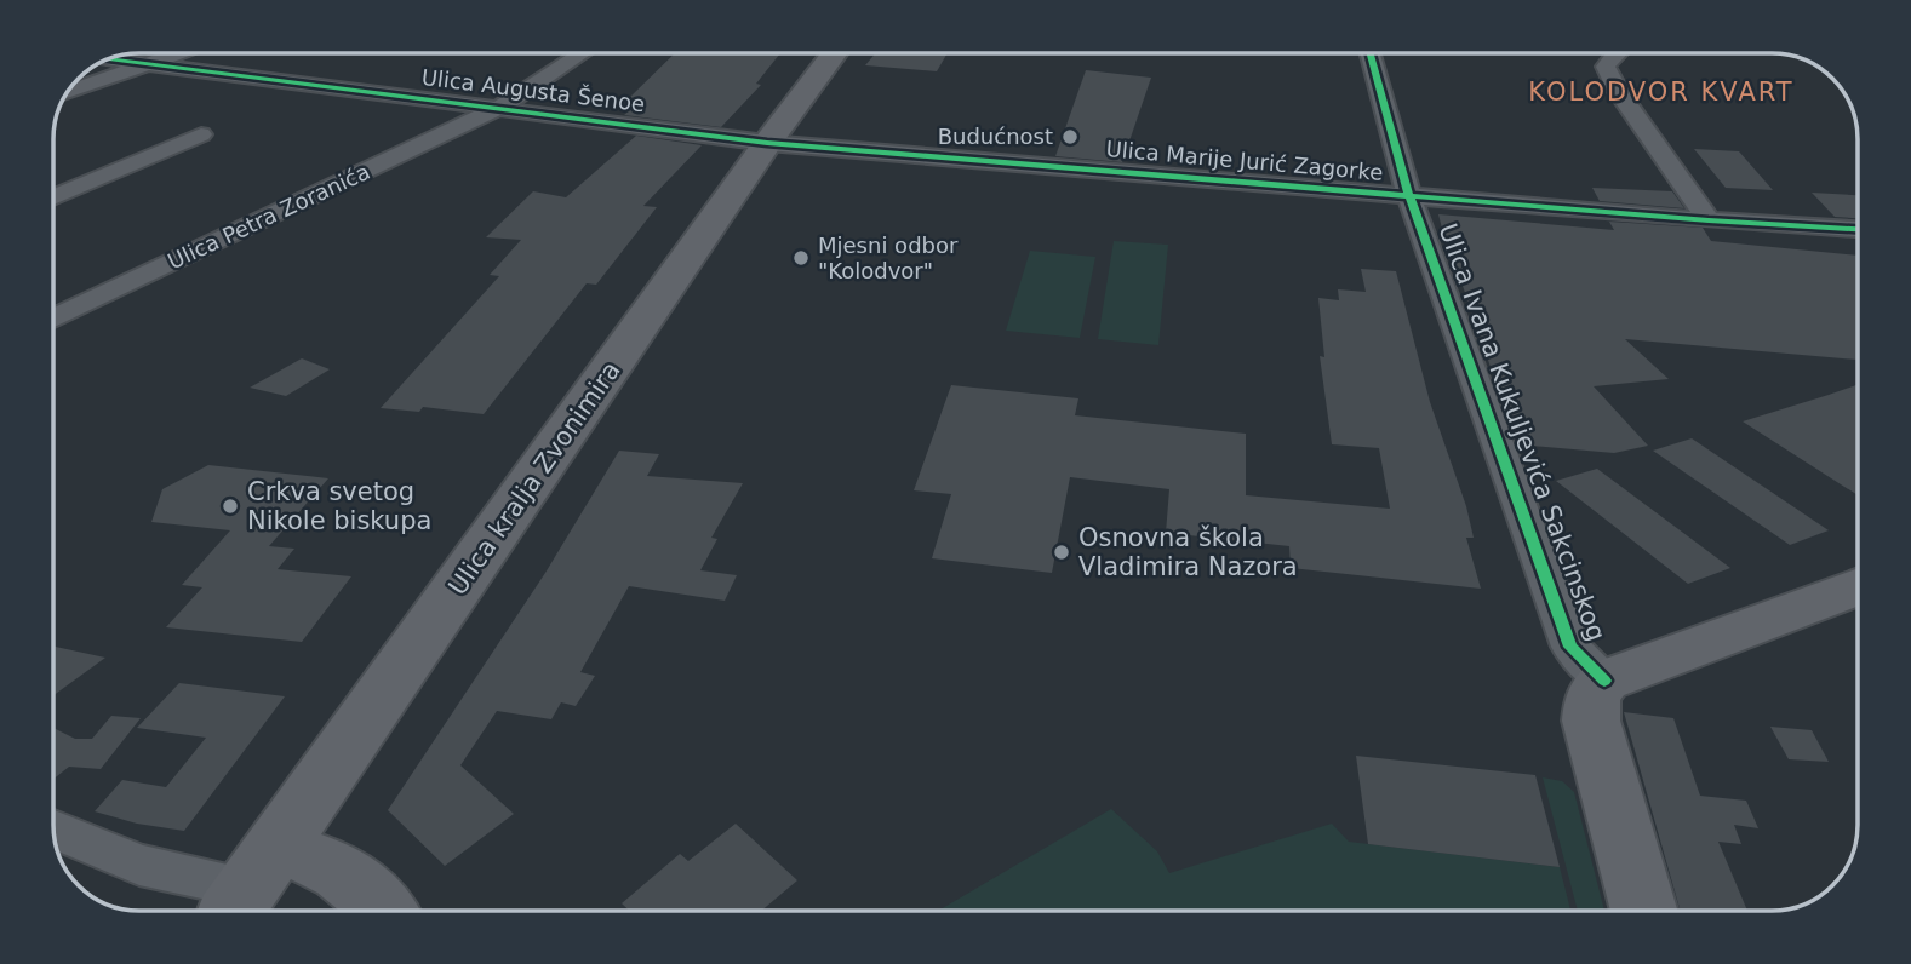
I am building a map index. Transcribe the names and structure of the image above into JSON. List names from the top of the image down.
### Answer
{
  "streets": {
    "main road": ["Ulica kralja Zvonimira"],
    "street": [
      "Ulica Augusta Šenoe",
      "Ulica Marije Jurić Zagorke",
      "Ulica Petra Zoranića",
      "Ulica Ivana Kukuljevića Sakcinskog"
    ]
  },
  "crossings": [
    ["Ulica Augusta Šenoe", "Ulica Marije Jurić Zagorke"],
    ["Ulica Augusta Šenoe", "Ulica Petra Zoranića"],
    ["Ulica Augusta Šenoe", "Ulica kralja Zvonimira"],
    ["Ulica Marije Jurić Zagorke", "Ulica Ivana Kukuljevića Sakcinskog"],
    ["Ulica Marije Jurić Zagorke", "Ulica kralja Zvonimira"]
  ],
  "districts": ["KOLODVOR KVART"],
  "places": [
    "Budućnost",
    "Mjesni odbor \"Kolodvor\"",
    "Crkva svetog Nikole biskupa",
    "Osnovna škola Vladimira Nazora"
  ]
}
